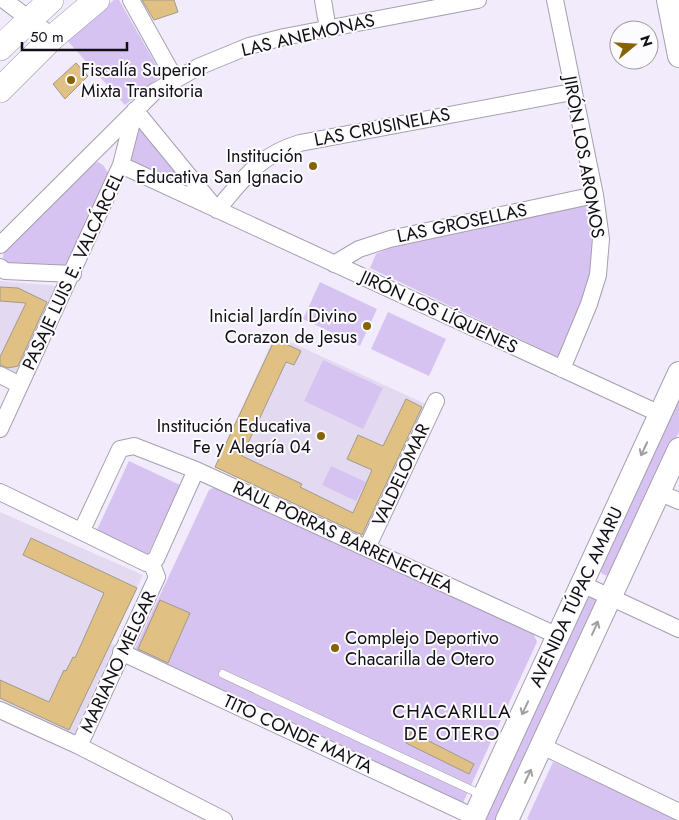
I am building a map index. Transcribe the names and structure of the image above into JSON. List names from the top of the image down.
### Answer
{
  "streets": {
    "main road": ["AVENIDA TÚPAC AMARU"],
    "street": [
      "LAS ANEMONAS",
      "LAS CRUSINELAS",
      "JIRÓN LOS AROMOS",
      "LAS GROSELLAS",
      "PASAJE LUIS E. VALCÁRCEL",
      "JIRÓN LOS LÍQUENES",
      "VALDELOMAR",
      "RAUL PORRAS BARRENECHEA",
      "MARIANO MELGAR",
      "TITO CONDE MAYTA"
    ]
  },
  "crossings": [
    ["LAS ANEMONAS", "PASAJE LUIS E. VALCÁRCEL"],
    ["LAS ANEMONAS", "JIRÓN LOS LÍQUENES"],
    ["LAS CRUSINELAS", "JIRÓN LOS AROMOS"],
    ["LAS CRUSINELAS", "JIRÓN LOS LÍQUENES"],
    ["JIRÓN LOS AROMOS", "LAS GROSELLAS"],
    ["JIRÓN LOS AROMOS", "JIRÓN LOS LÍQUENES"],
    ["LAS GROSELLAS", "JIRÓN LOS LÍQUENES"],
    ["PASAJE LUIS E. VALCÁRCEL", "JIRÓN LOS LÍQUENES"],
    ["JIRÓN LOS LÍQUENES", "AVENIDA TÚPAC AMARU"],
    ["VALDELOMAR", "RAUL PORRAS BARRENECHEA"],
    ["RAUL PORRAS BARRENECHEA", "AVENIDA TÚPAC AMARU"],
    ["AVENIDA TÚPAC AMARU", "TITO CONDE MAYTA"],
    ["MARIANO MELGAR", "TITO CONDE MAYTA"]
  ],
  "districts": ["CHACARILLA DE OTERO"],
  "places": [
    "Fiscalía Superior Mixta Transitoria",
    "Institución Educativa San Ignacio",
    "Inicial Jardín Divino Corazon de Jesus",
    "Institución Educativa Fe y Alegría 04",
    "Complejo Deportivo Chacarilla de Otero"
  ],
  "scale_bar": "50 m",
  "north": "right"
}
